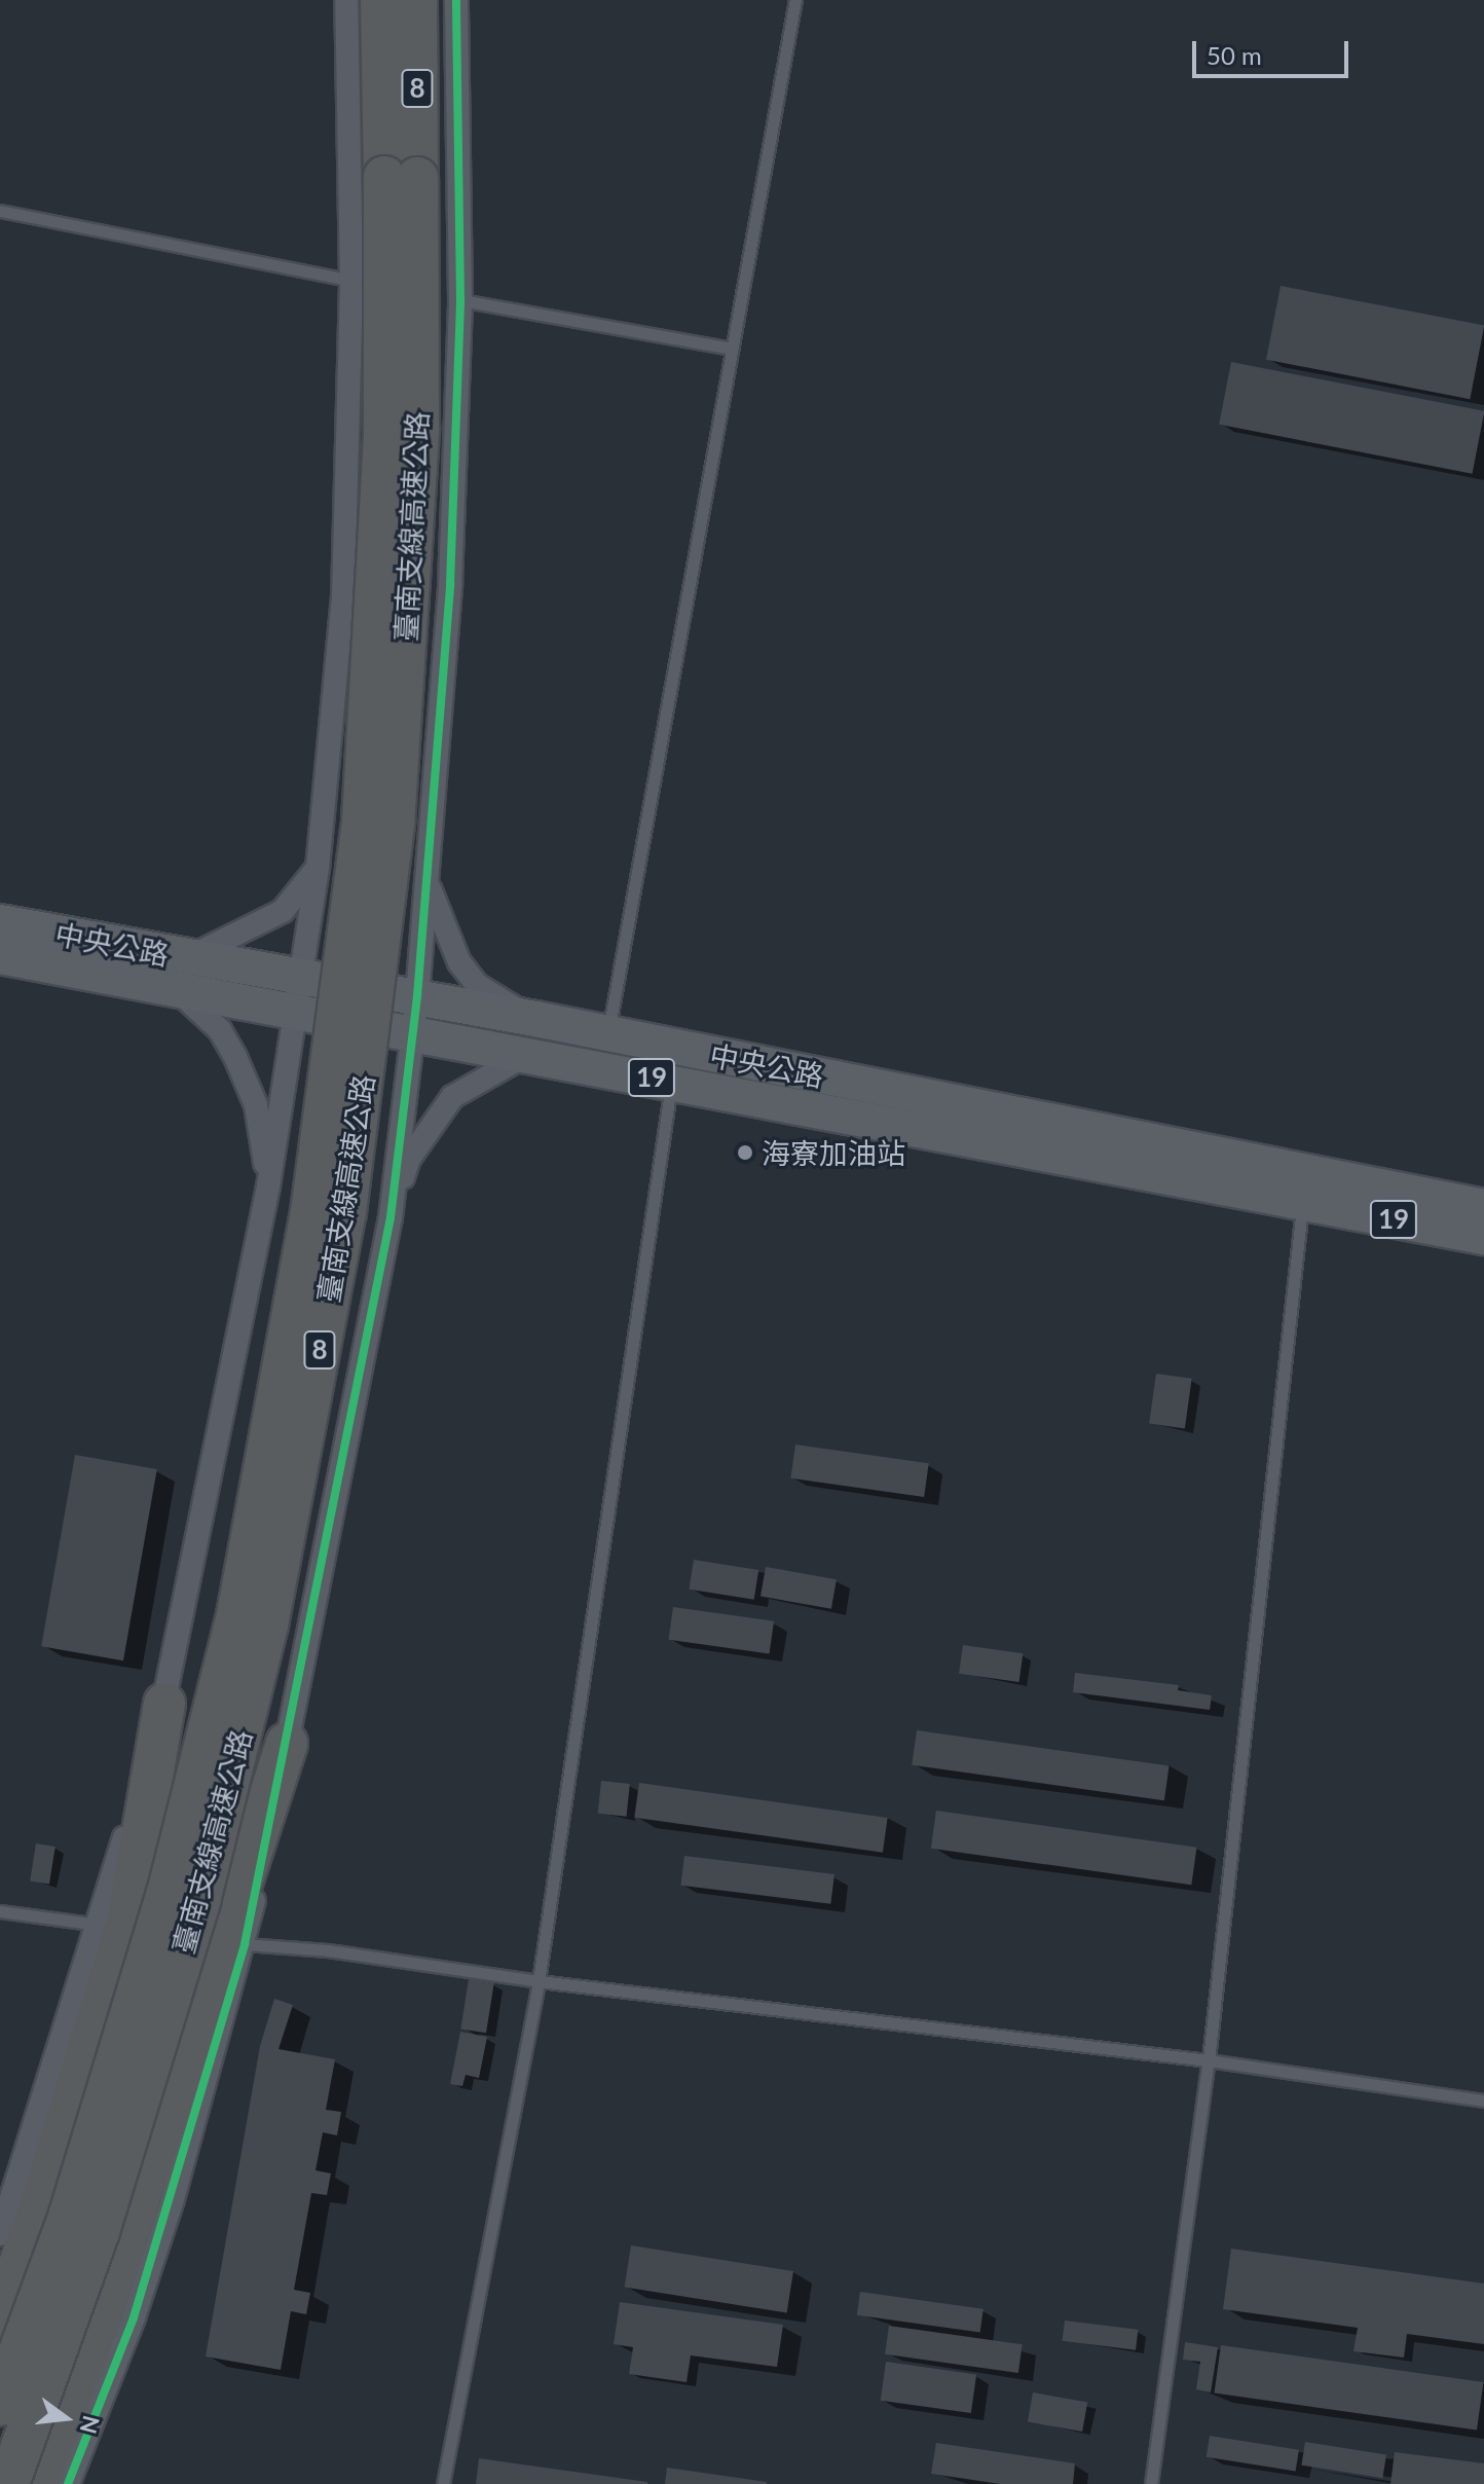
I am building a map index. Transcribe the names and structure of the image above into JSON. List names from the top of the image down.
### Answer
{
  "streets": {
    "highway": ["8", "臺南支線高速公路"],
    "main road": ["中央公路", "19"]
  },
  "places": ["海寮加油站"],
  "scale_bar": "50 m",
  "north": "right"
}
